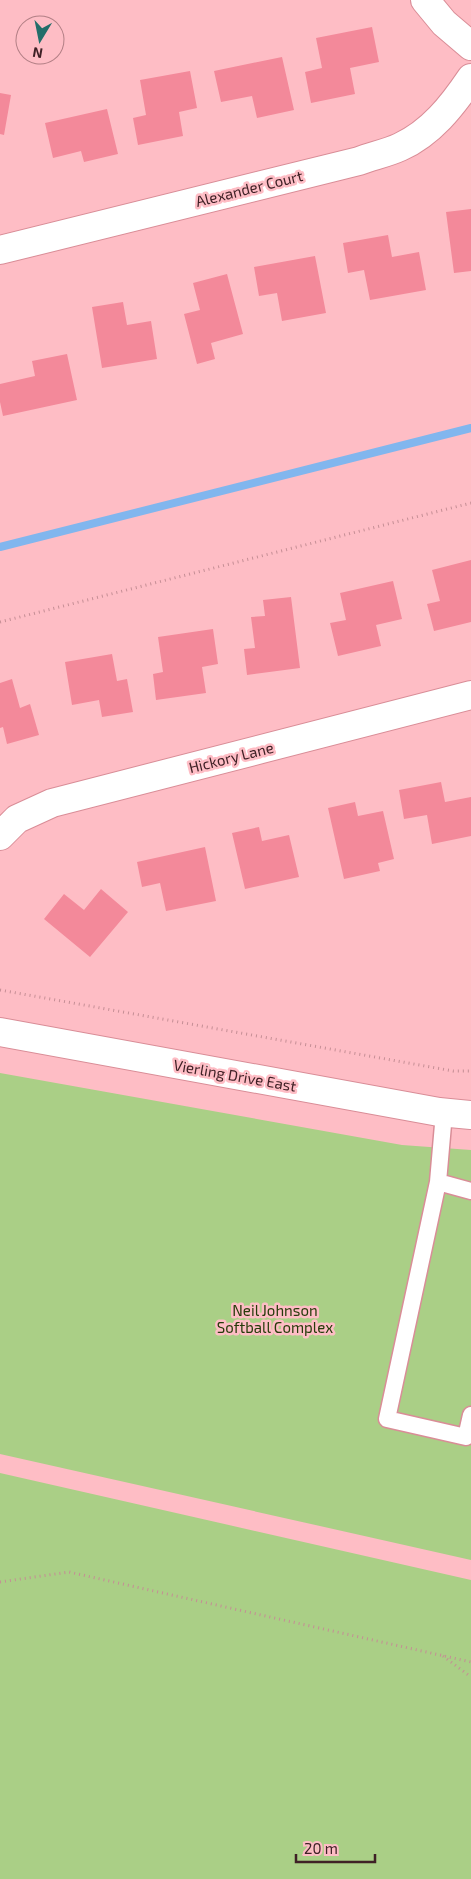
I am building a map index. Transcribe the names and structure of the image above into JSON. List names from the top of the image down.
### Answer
{
  "streets": {
    "street": ["Alexander Court", "Hickory Lane", "Vierling Drive East"]
  },
  "parks": ["Neil Johnson Softball Complex"],
  "scale_bar": "20 m",
  "north": "bottom"
}
